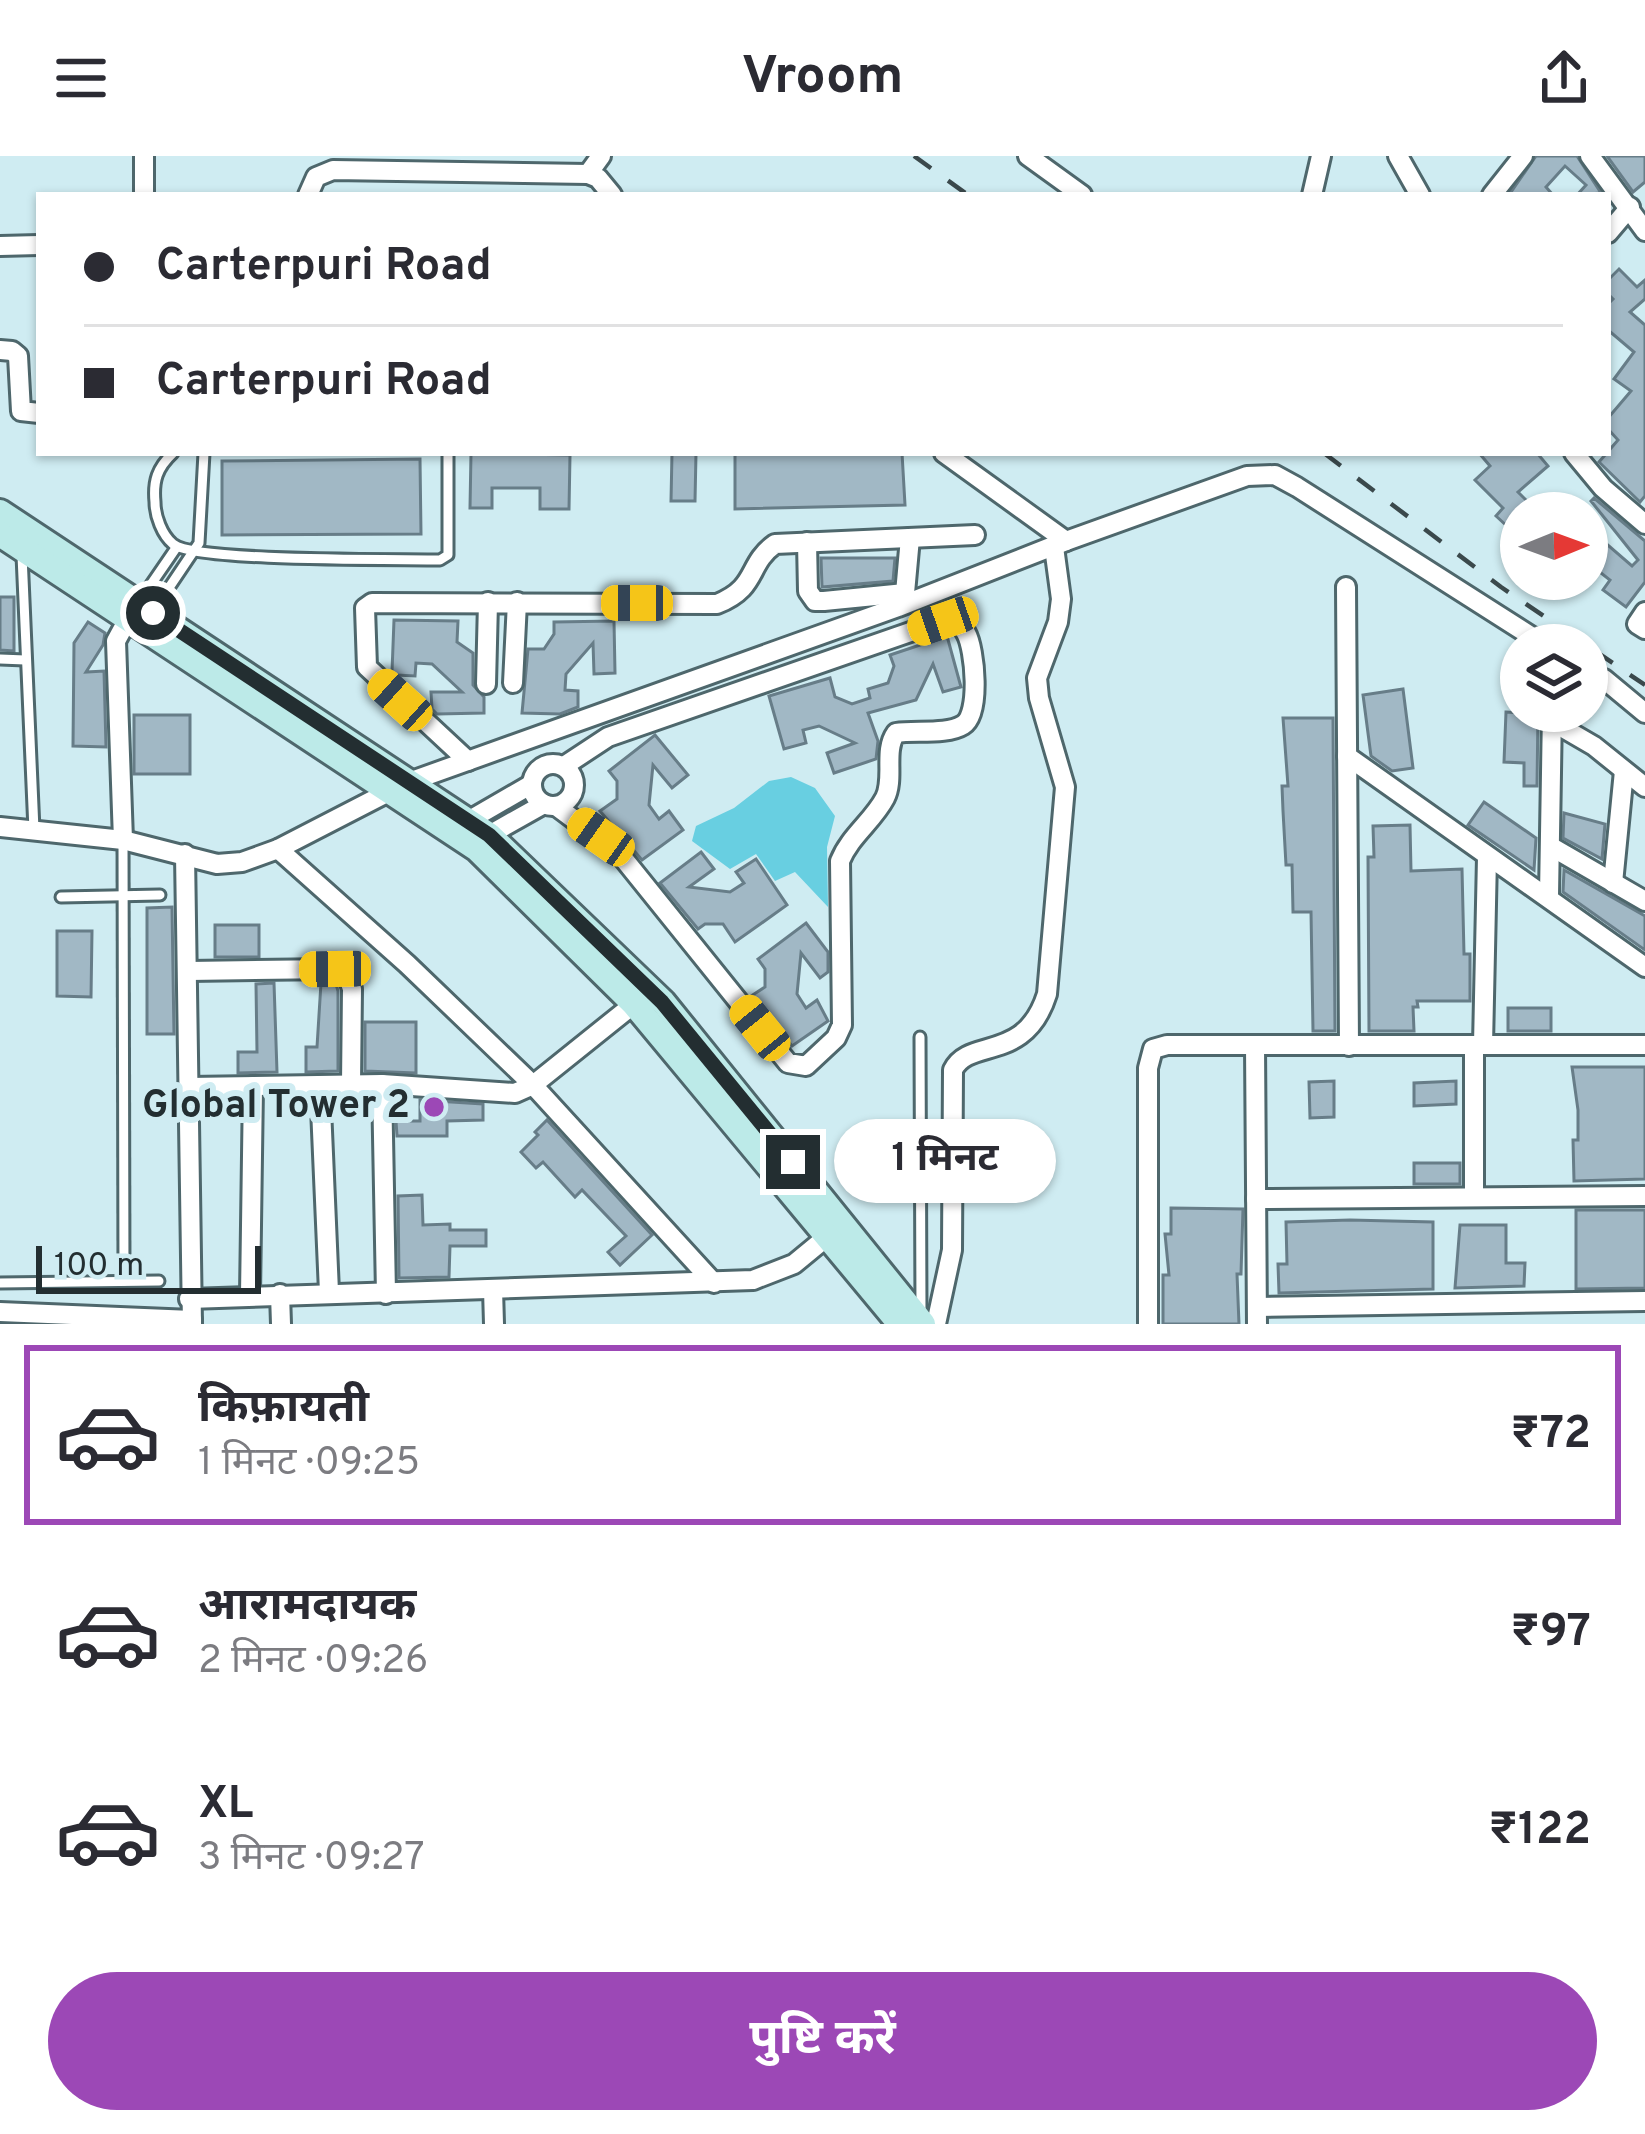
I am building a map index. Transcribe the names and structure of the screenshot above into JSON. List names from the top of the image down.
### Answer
{
  "places": ["Global Tower 2"],
  "scale_bar": "100 m",
  "north": "right",
  "page": {
    "header": "Vroom",
    "banner": ["Carterpuri Road", "Carterpuri Road"],
    "bubble": "1 मिनट",
    "scale": "100 m",
    "list": [
      {
        "name": "किफ़ायती",
        "note": "1 मिनट · 09:25",
        "value": "₹72"
      },
      {
        "name": "आरामदायक",
        "note": "2 मिनट · 09:26",
        "value": "₹97"
      },
      {
        "name": "XL",
        "note": "3 मिनट · 09:27",
        "value": "₹122"
      }
    ],
    "buttons": "पुष्टि करें"
  }
}
